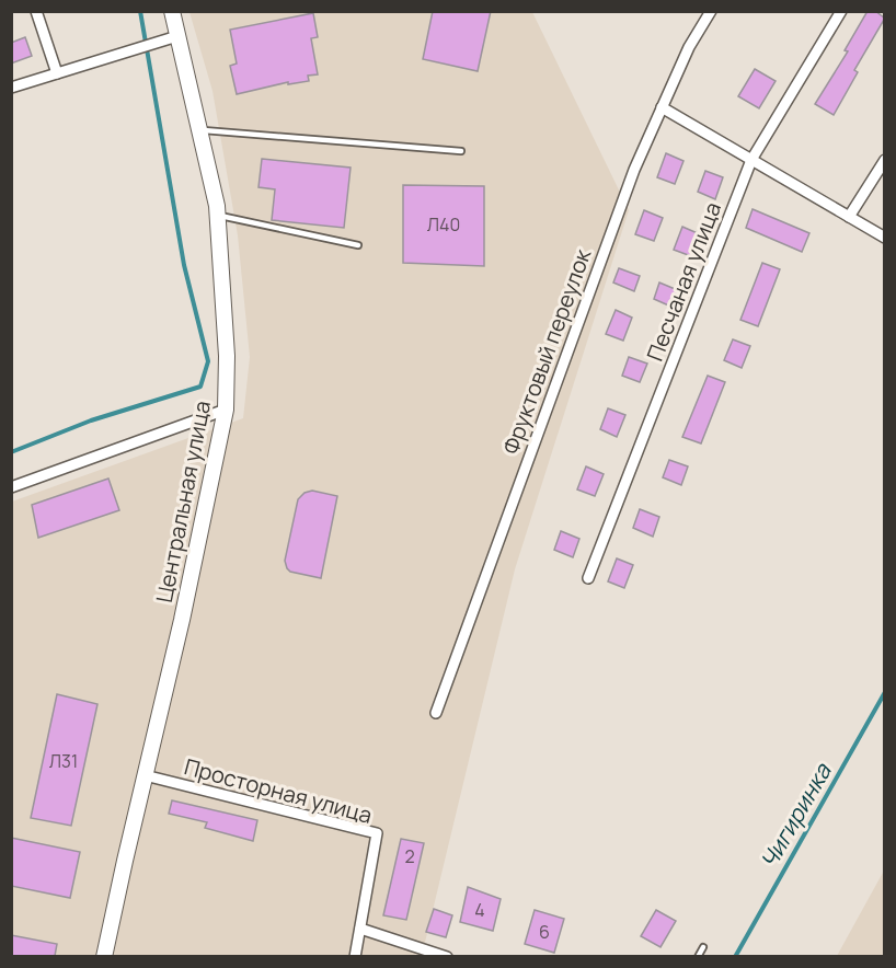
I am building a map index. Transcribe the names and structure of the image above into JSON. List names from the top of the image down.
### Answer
{
  "streets": {
    "street": [
      "Песчаная улица",
      "Фруктовый переулок",
      "Центральная улица",
      "Просторная улица"
    ]
  },
  "crossings": [
    ["Центральная улица", "Просторная улица"]
  ],
  "water": ["Чигиринка"],
  "house_numbers": [
    "Л40",
    "Л31",
    "2",
    "4",
    "6"
  ]
}
